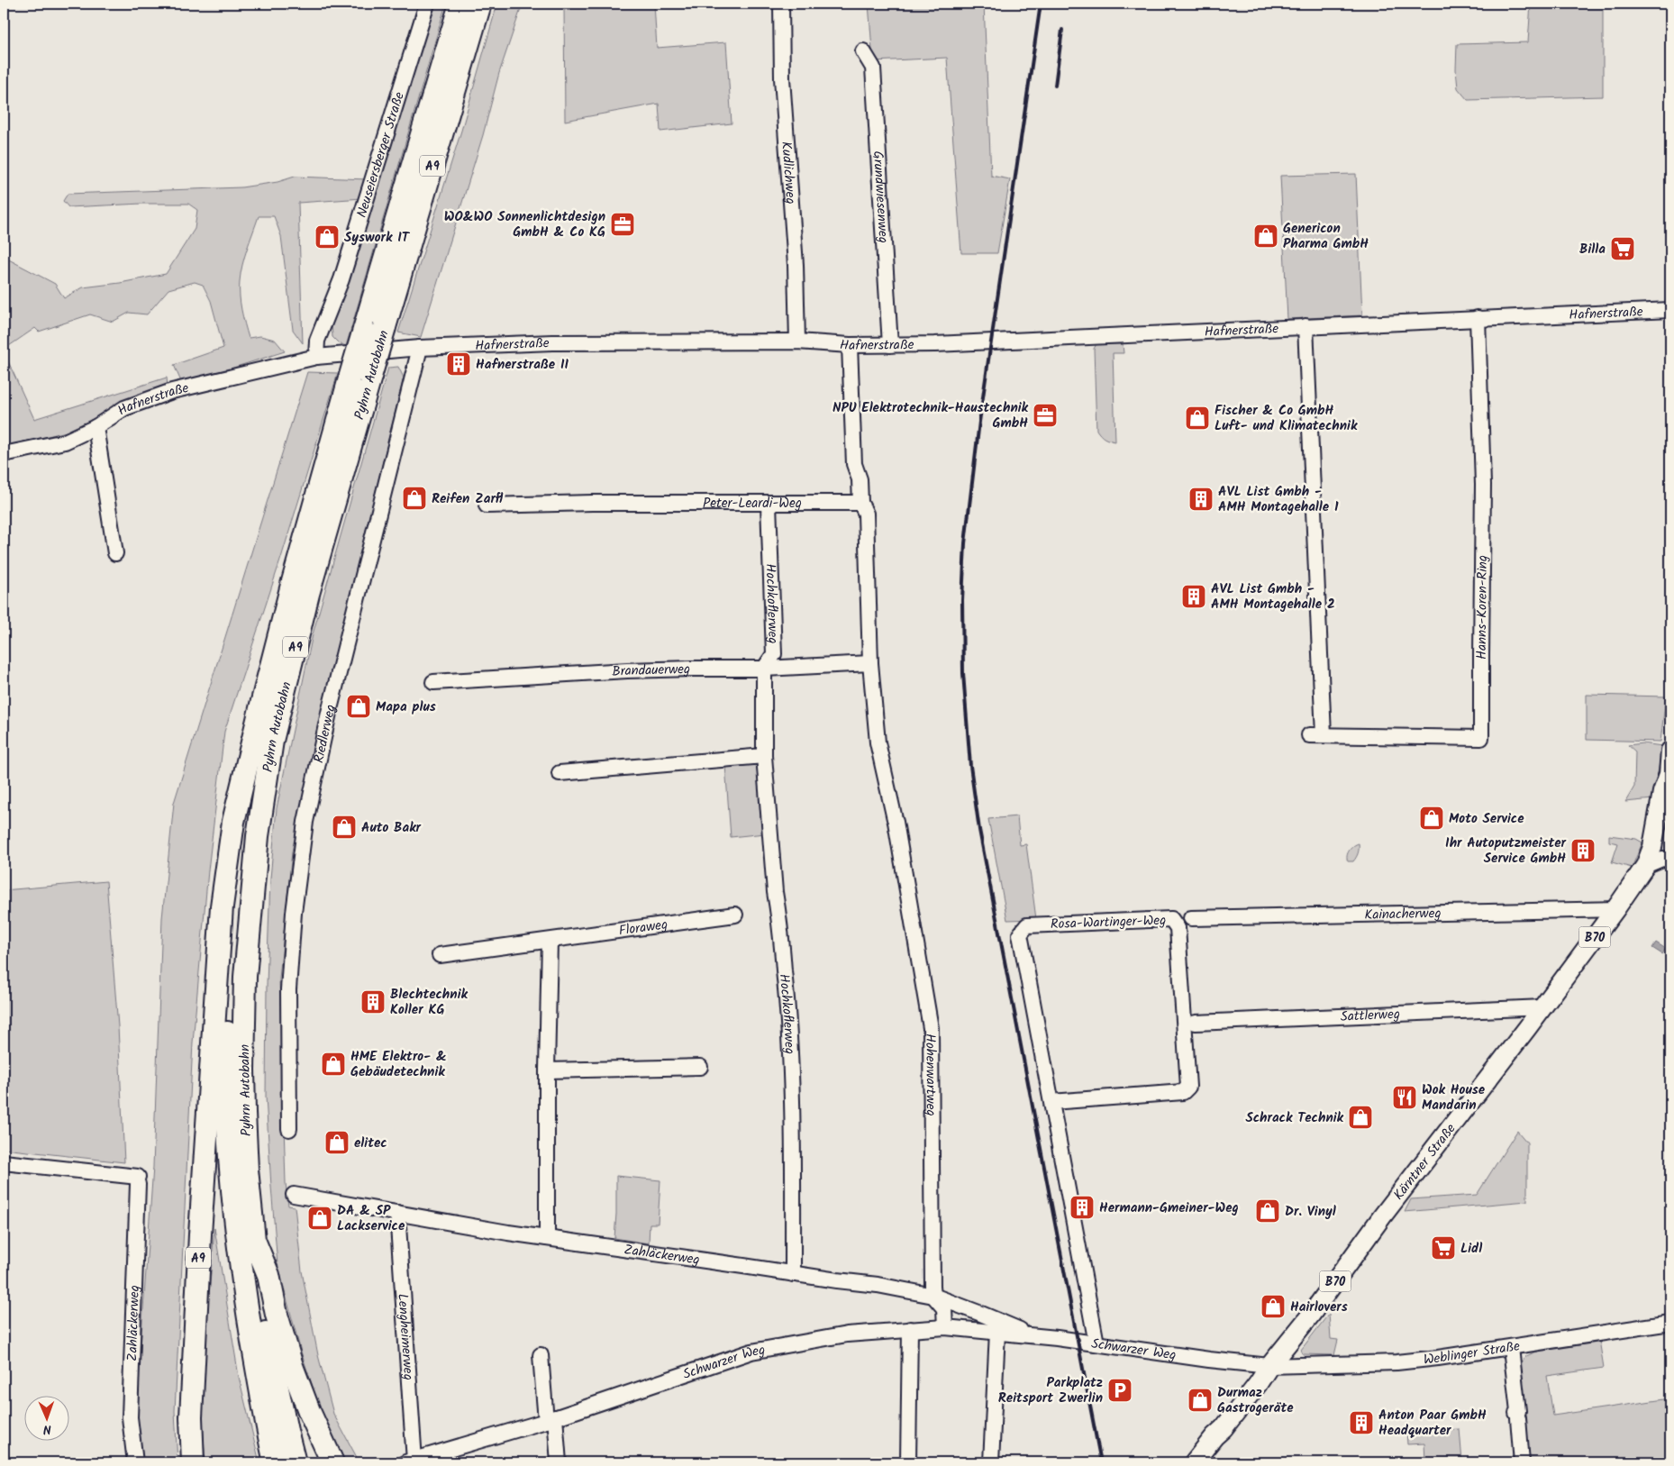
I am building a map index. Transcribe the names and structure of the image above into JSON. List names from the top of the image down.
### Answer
{
  "streets": {
    "highway": ["A9", "Pyhrn Autobahn"],
    "main road": ["B70", "Kärntner Straße"],
    "street": [
      "Neuseiersberger Straße",
      "Kudlichweg",
      "Grundwiesenweg",
      "Hafnerstraße",
      "Peter-Leardi-Weg",
      "Hochkoflerweg",
      "Hanns-Koren-Ring",
      "Brandauerweg",
      "Riedlerweg",
      "Kainacherweg",
      "Rosa-Wartinger-Weg",
      "Floraweg",
      "Sattlerweg",
      "Hohenwartweg",
      "Zahläckerweg",
      "Lengheimerweg",
      "Schwarzer Weg",
      "Weblinger Straße"
    ]
  },
  "crossings": [
    ["Neuseiersberger Straße", "Hafnerstraße"],
    ["Kudlichweg", "Hafnerstraße"],
    ["Grundwiesenweg", "Hafnerstraße"],
    ["Hafnerstraße", "Hanns-Koren-Ring"],
    ["Hafnerstraße", "Riedlerweg"],
    ["Peter-Leardi-Weg", "Hochkoflerweg"],
    ["Hochkoflerweg", "Brandauerweg"],
    ["Hochkoflerweg", "Zahläckerweg"],
    ["Brandauerweg", "Hohenwartweg"],
    ["Kainacherweg", "Kärntner Straße"],
    ["Rosa-Wartinger-Weg", "Schwarzer Weg"],
    ["Sattlerweg", "Kärntner Straße"],
    ["Hohenwartweg", "Zahläckerweg"],
    ["Hohenwartweg", "Schwarzer Weg"],
    ["Kärntner Straße", "Schwarzer Weg"],
    ["Kärntner Straße", "Weblinger Straße"],
    ["Zahläckerweg", "Lengheimerweg"],
    ["Zahläckerweg", "Schwarzer Weg"],
    ["Lengheimerweg", "Schwarzer Weg"],
    ["Schwarzer Weg", "Weblinger Straße"]
  ],
  "places": {
    "office": ["WO&WO Sonnenlichtdesign GmbH & Co KG", "NPU Elektrotechnik-Haustechnik GmbH"],
    "shop": [
      "Genericon Pharma GmbH",
      "Syswork IT",
      "Fischer & Co GmbH Luft- und Klimatechnik",
      "Reifen Zarfl",
      "Mapa plus",
      "Moto Service",
      "Auto Bakr",
      "HME Elektro- & Gebäudetechnik",
      "Schrack Technik",
      "elitec",
      "Dr. Vinyl",
      "DA & SP Lackservice",
      "Hairlovers",
      "Durmaz Gastrogeräte"
    ],
    "supermarket": ["Billa", "Lidl"],
    "building": [
      "Hafnerstraße II",
      "AVL List Gmbh - AMH Montagehalle 1",
      "AVL List Gmbh - AMH Montagehalle 2",
      "Ihr Autoputzmeister Service GmbH",
      "Blechtechnik Koller KG",
      "Hermann-Gmeiner-Weg",
      "Anton Paar GmbH Headquarter"
    ],
    "restaurant": ["Wok House Mandarin"],
    "parking": ["Parkplatz Reitsport Zwerlin"]
  },
  "north": "bottom"
}
